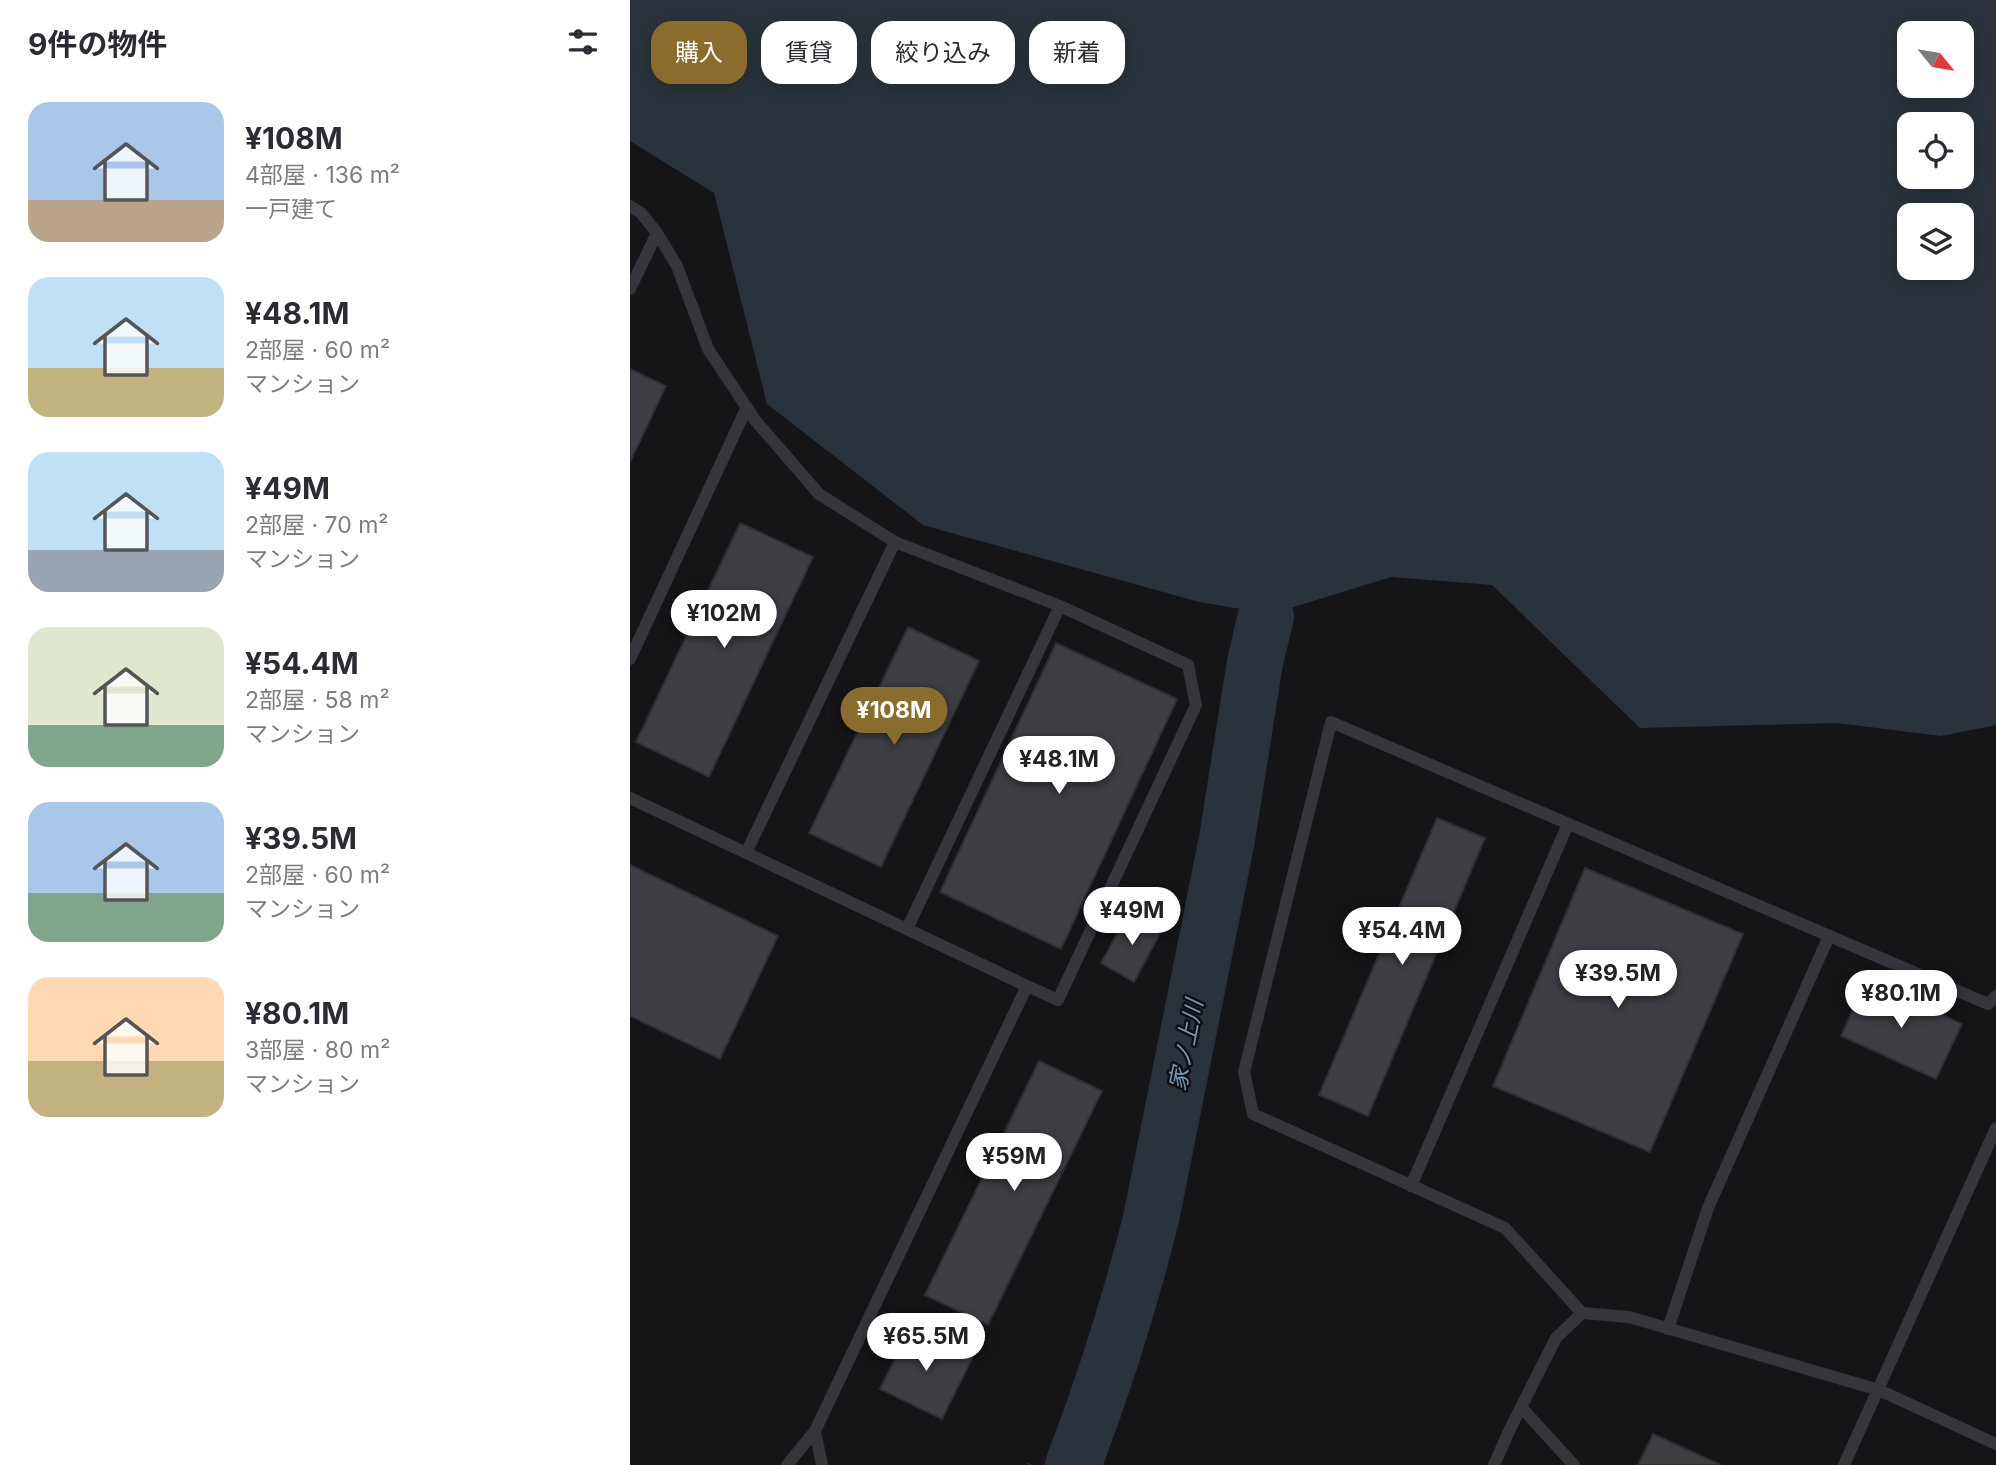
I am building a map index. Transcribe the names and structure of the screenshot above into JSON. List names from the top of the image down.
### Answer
{
  "water": ["家ノ上川"],
  "north": "bottom right",
  "page": {
    "heading": "9件の物件",
    "chip": [
      "購入",
      "賃貸",
      "絞り込み",
      "新着"
    ],
    "list": [
      {
        "name": "¥108M",
        "note": "4部屋 · 136 m² · 一戸建て"
      },
      {
        "name": "¥48.1M",
        "note": "2部屋 · 60 m² · マンション"
      },
      {
        "name": "¥49M",
        "note": "2部屋 · 70 m² · マンション"
      },
      {
        "name": "¥54.4M",
        "note": "2部屋 · 58 m² · マンション"
      },
      {
        "name": "¥39.5M",
        "note": "2部屋 · 60 m² · マンション"
      },
      {
        "name": "¥80.1M",
        "note": "3部屋 · 80 m² · マンション"
      }
    ],
    "price": [
      "¥102M",
      "¥108M",
      "¥48.1M",
      "¥49M",
      "¥54.4M",
      "¥39.5M",
      "¥80.1M",
      "¥59M",
      "¥65.5M"
    ]
  }
}
